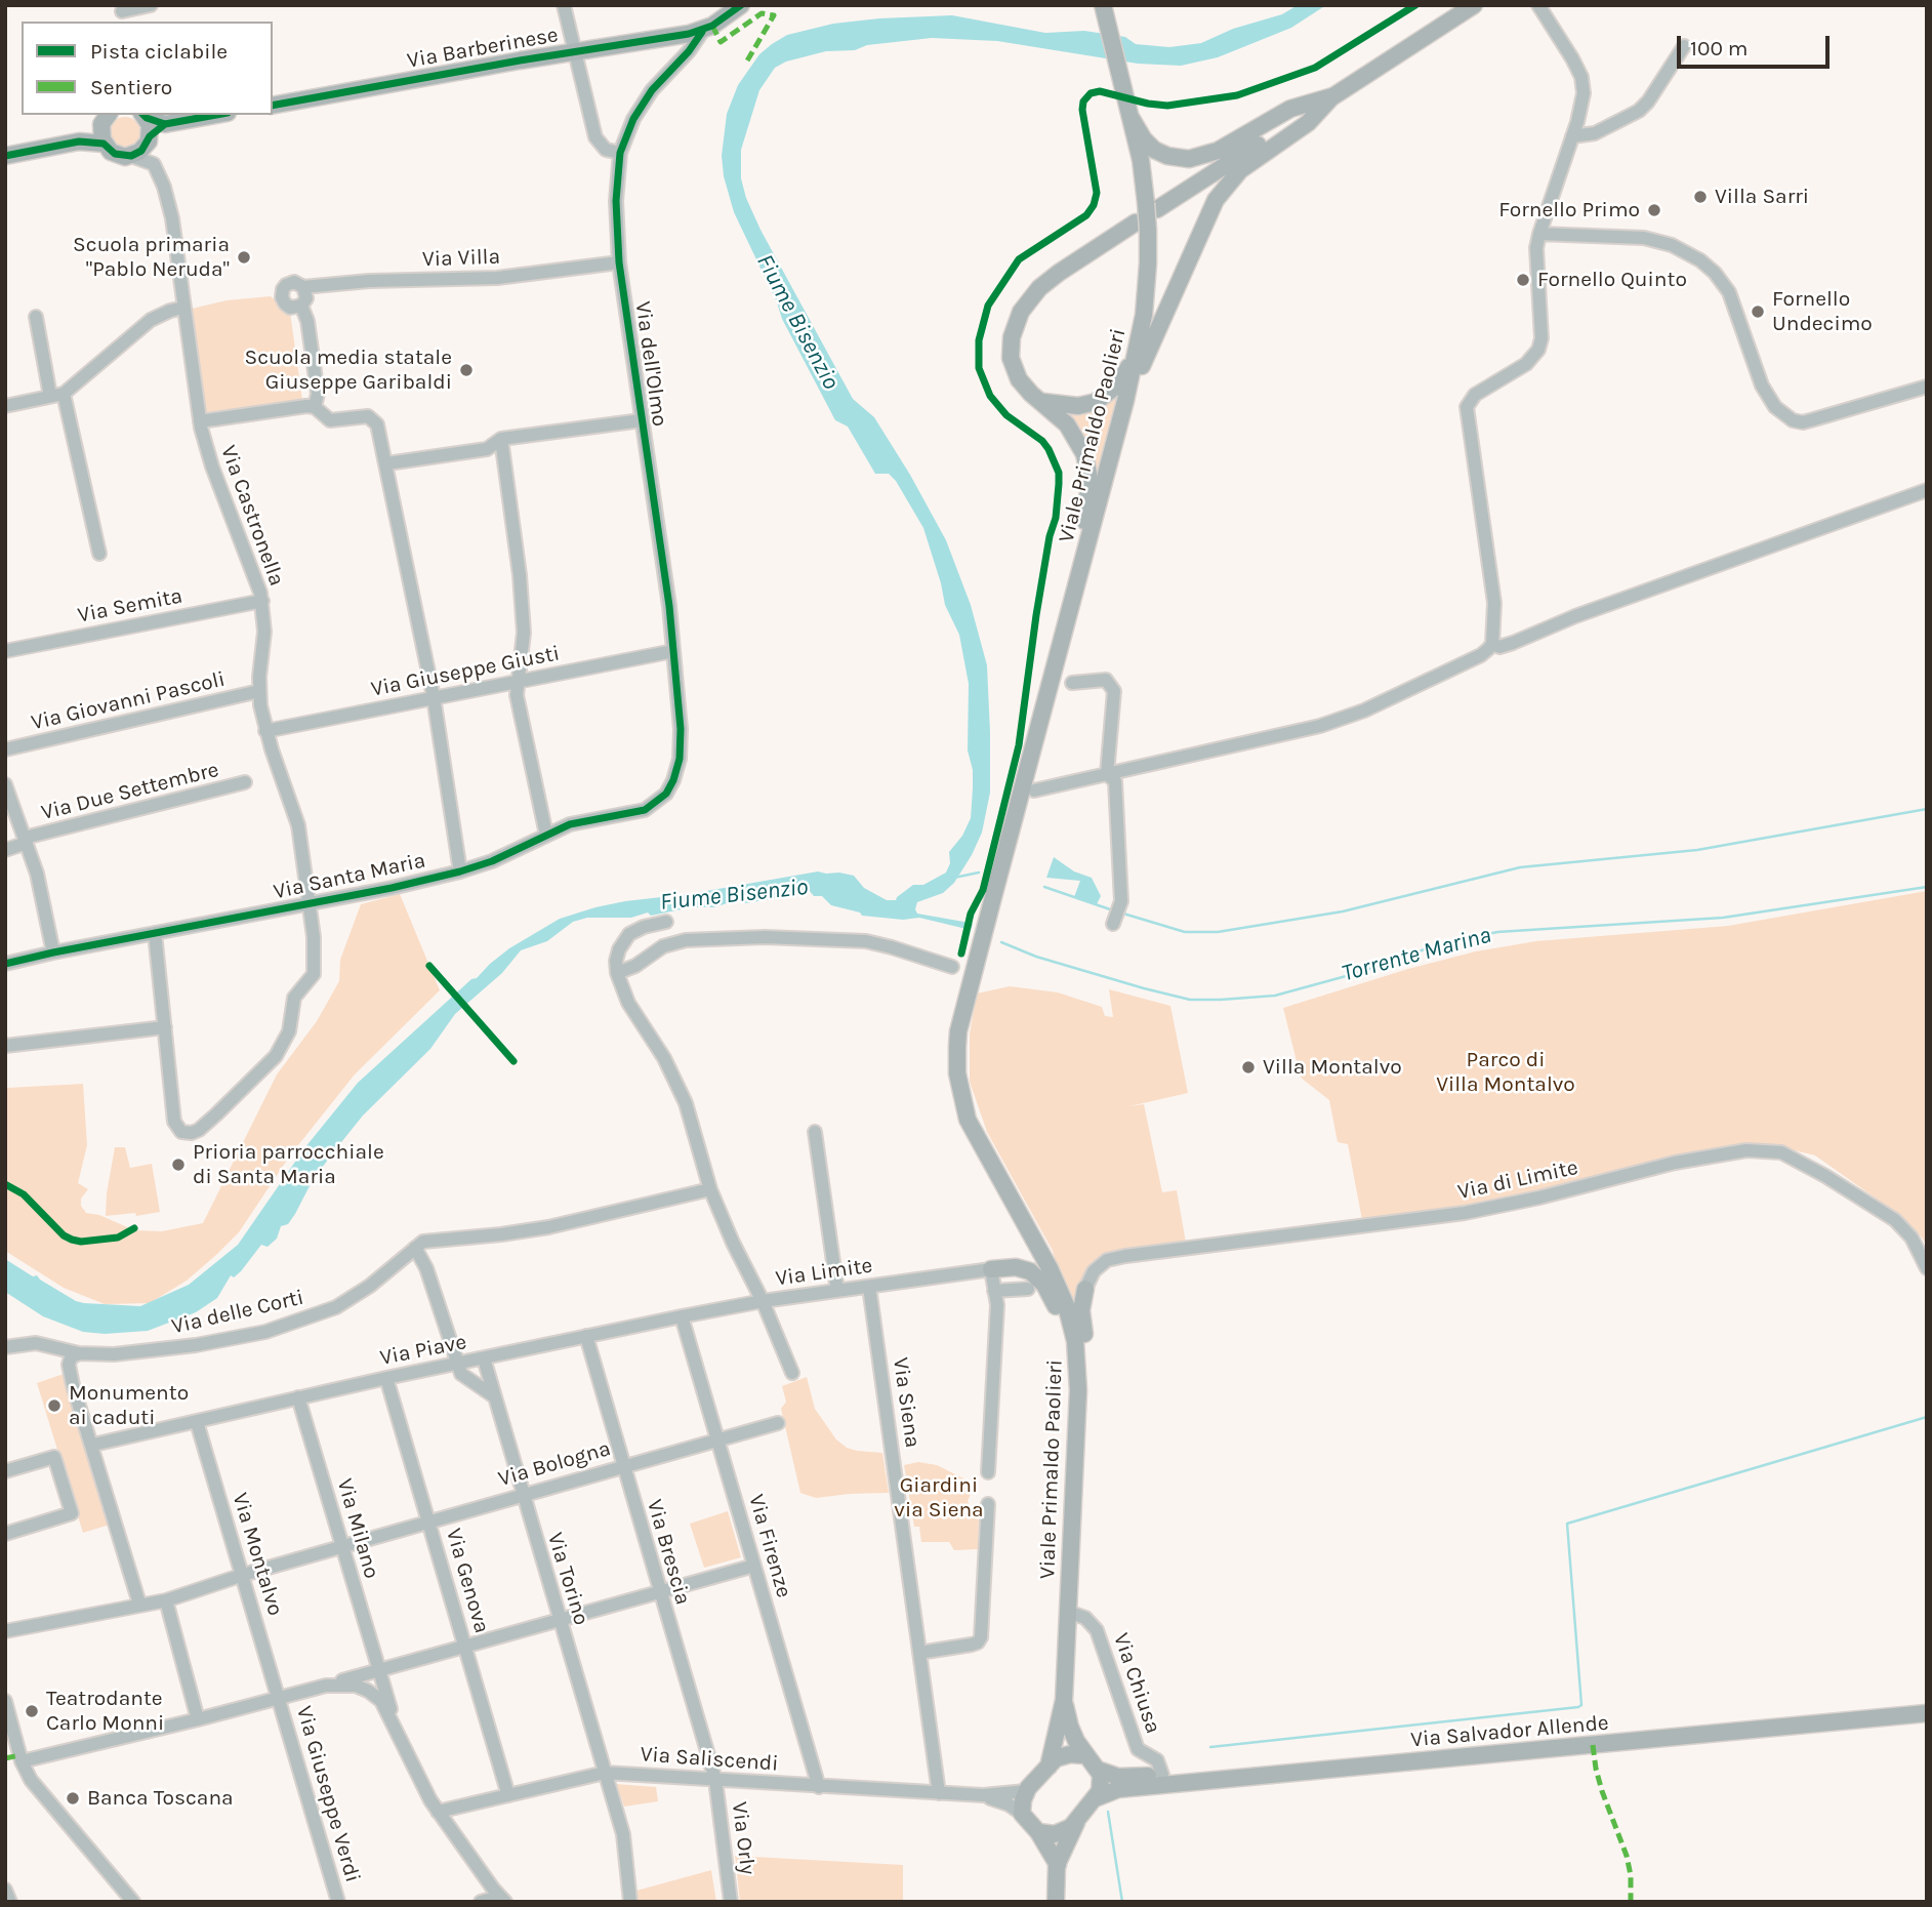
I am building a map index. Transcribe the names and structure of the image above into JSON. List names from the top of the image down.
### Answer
{
  "streets": {
    "main road": [
      "Via Barberinese",
      "Via dell'Olmo",
      "Viale Primaldo Paolieri",
      "Via Salvador Allende"
    ],
    "street": [
      "Via Villa",
      "Via Castronella",
      "Via Semita",
      "Via Giuseppe Giusti",
      "Via Giovanni Pascoli",
      "Via Due Settembre",
      "Via Santa Maria",
      "Via di Limite",
      "Via Limite",
      "Via delle Corti",
      "Via Piave",
      "Via Siena",
      "Via Bologna",
      "Via Milano",
      "Via Firenze",
      "Via Brescia",
      "Via Montalvo",
      "Via Torino",
      "Via Genova",
      "Via Chiusa",
      "Via Saliscendi",
      "Via Giuseppe Verdi",
      "Via Orly"
    ]
  },
  "crossings": [
    ["Via Barberinese", "Via dell'Olmo"],
    ["Via Villa", "Via dell'Olmo"],
    ["Via dell'Olmo", "Via Giuseppe Giusti"],
    ["Via dell'Olmo", "Via Santa Maria"],
    ["Viale Primaldo Paolieri", "Via Chiusa"],
    ["Viale Primaldo Paolieri", "Via Salvador Allende"],
    ["Viale Primaldo Paolieri", "Via Saliscendi"],
    ["Via Castronella", "Via Semita"],
    ["Via Castronella", "Via Giuseppe Giusti"],
    ["Via Castronella", "Via Giovanni Pascoli"],
    ["Via Castronella", "Via Santa Maria"],
    ["Via Limite", "Via delle Corti"],
    ["Via Limite", "Via Piave"],
    ["Via Limite", "Via Siena"],
    ["Via Piave", "Via Milano"],
    ["Via Piave", "Via Firenze"],
    ["Via Piave", "Via Brescia"],
    ["Via Piave", "Via Montalvo"],
    ["Via Piave", "Via Torino"],
    ["Via Piave", "Via Genova"],
    ["Via Siena", "Via Saliscendi"],
    ["Via Bologna", "Via Milano"],
    ["Via Bologna", "Via Firenze"],
    ["Via Bologna", "Via Brescia"],
    ["Via Bologna", "Via Montalvo"],
    ["Via Bologna", "Via Torino"],
    ["Via Bologna", "Via Genova"],
    ["Via Firenze", "Via Saliscendi"],
    ["Via Brescia", "Via Saliscendi"],
    ["Via Brescia", "Via Orly"],
    ["Via Montalvo", "Via Giuseppe Verdi"],
    ["Via Torino", "Via Saliscendi"],
    ["Via Genova", "Via Saliscendi"],
    ["Via Chiusa", "Via Salvador Allende"],
    ["Via Salvador Allende", "Via Saliscendi"],
    ["Via Saliscendi", "Via Orly"]
  ],
  "water": ["Fiume Bisenzio", "Torrente Marina"],
  "parks": ["Parco di Villa Montalvo", "Giardini via Siena"],
  "places": [
    "Villa Sarri",
    "Fornello Primo",
    "Scuola primaria \"Pablo Neruda\"",
    "Fornello Quinto",
    "Fornello Undecimo",
    "Scuola media statale Giuseppe Garibaldi",
    "Villa Montalvo",
    "Prioria parrocchiale di Santa Maria",
    "Monumento ai caduti",
    "Teatrodante Carlo Monni",
    "Banca Toscana"
  ],
  "legend": ["Pista ciclabile", "Sentiero"],
  "scale_bar": "100 m"
}
